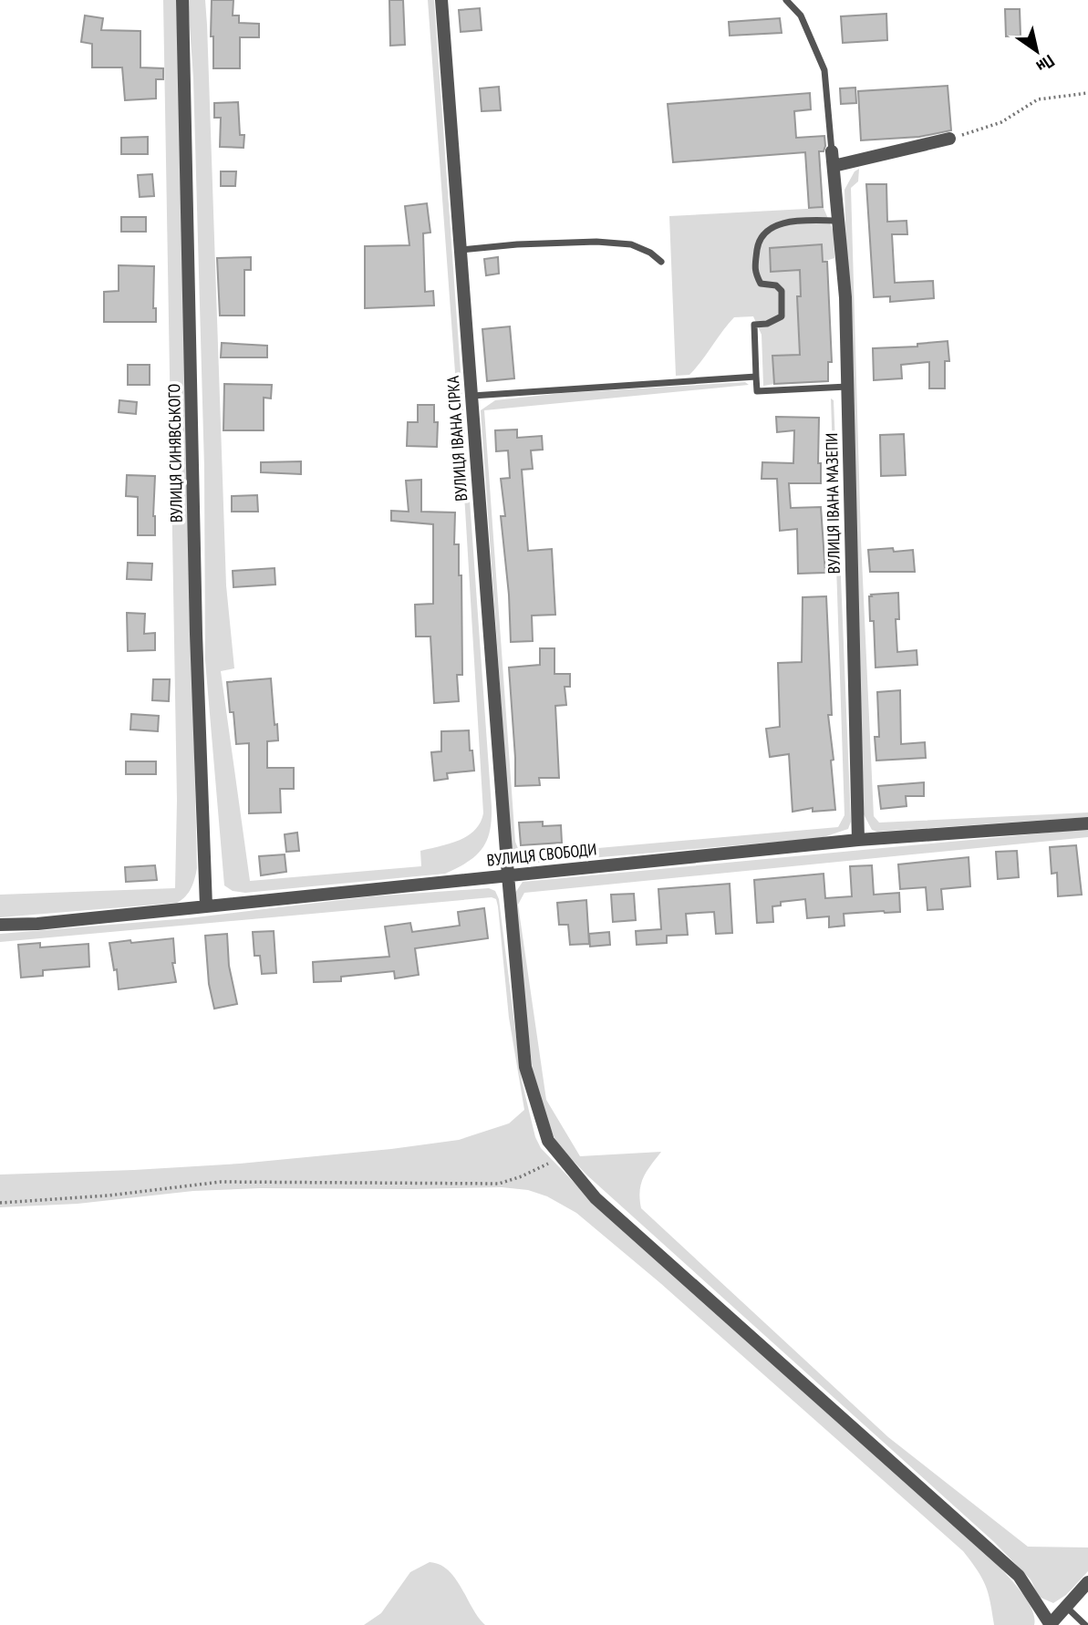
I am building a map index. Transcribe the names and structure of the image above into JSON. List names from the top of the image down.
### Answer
{
  "streets": {
    "street": [
      "ВУЛИЦЯ ІВАНА СІРКА",
      "ВУЛИЦЯ СИНЯВСЬКОГО",
      "ВУЛИЦЯ ІВАНА МАЗЕПИ",
      "ВУЛИЦЯ СВОБОДИ"
    ]
  },
  "crossings": [
    ["ВУЛИЦЯ ІВАНА СІРКА", "ВУЛИЦЯ СВОБОДИ"],
    ["ВУЛИЦЯ СИНЯВСЬКОГО", "ВУЛИЦЯ СВОБОДИ"],
    ["ВУЛИЦЯ ІВАНА МАЗЕПИ", "ВУЛИЦЯ СВОБОДИ"]
  ],
  "north": "bottom right"
}
